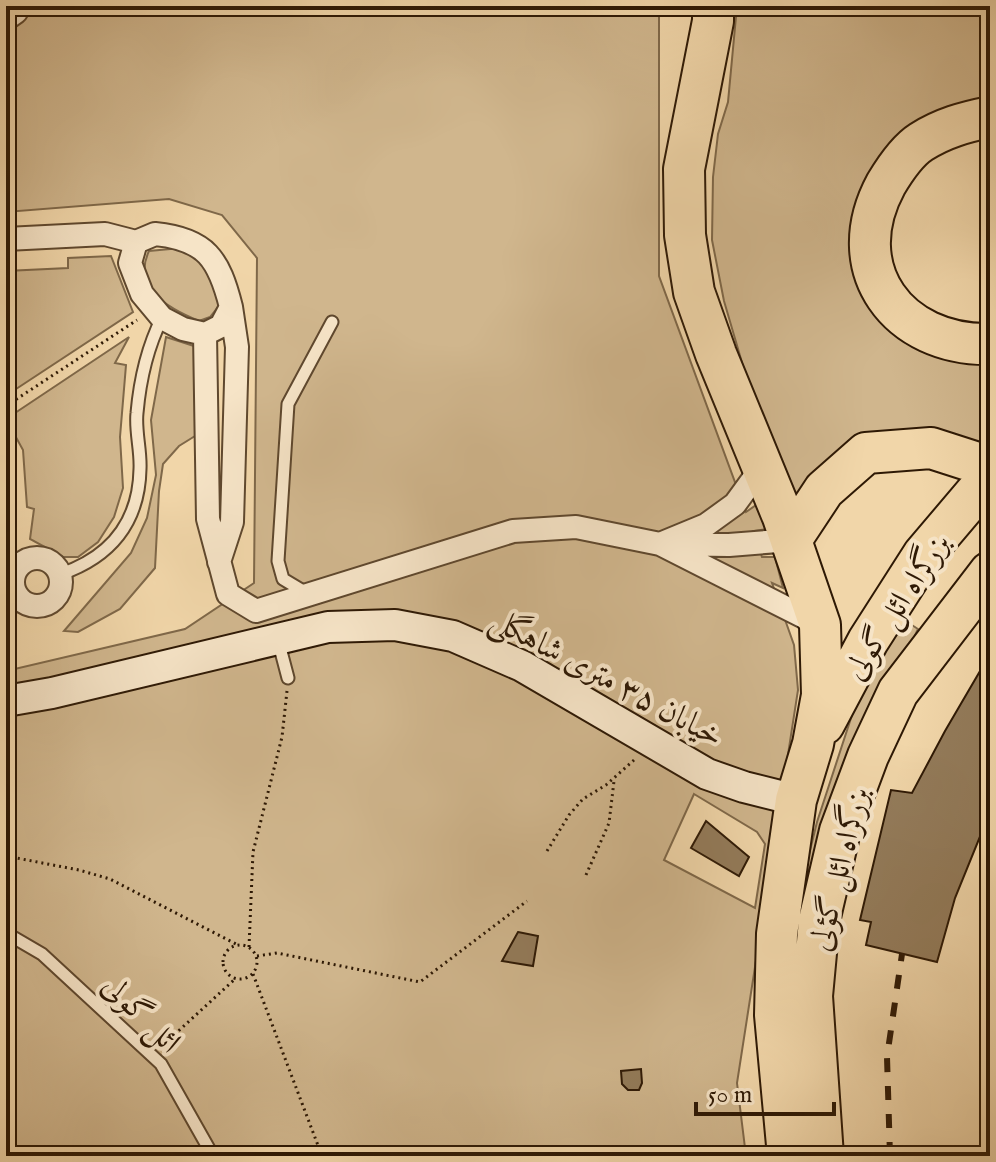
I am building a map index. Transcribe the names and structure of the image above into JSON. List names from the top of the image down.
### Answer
{
  "streets": {
    "highway": ["بزرگراه ائل گولی", "بزرگراه ائل گؤلی"],
    "street": ["خیابان ۳۵ متری شاهگلی"],
    "lane": ["ائل گولی"]
  },
  "crossings": [
    ["بزرگراه ائل گولی", "بزرگراه ائل گؤلی"],
    ["خیابان ۳۵ متری شاهگلی", "بزرگراه ائل گؤلی"]
  ],
  "scale_bar": "50 m"
}
